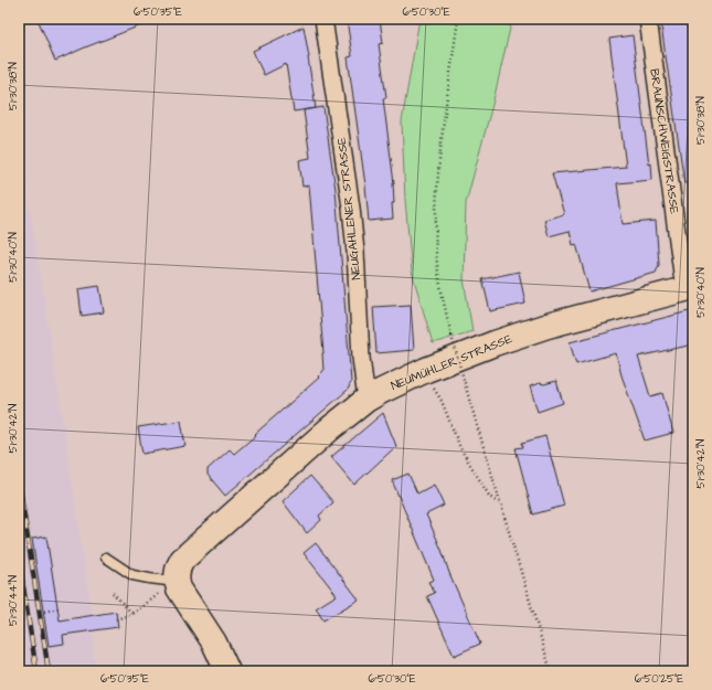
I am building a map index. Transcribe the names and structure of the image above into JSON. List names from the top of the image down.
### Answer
{
  "streets": {
    "main road": ["NEUMÜHLER STRASSE"],
    "street": ["BRAUNSCHWEIGSTRASSE", "NEUGAHLENER STRASSE"]
  },
  "crossings": [
    ["BRAUNSCHWEIGSTRASSE", "NEUMÜHLER STRASSE"],
    ["NEUGAHLENER STRASSE", "NEUMÜHLER STRASSE"]
  ],
  "coordinates": [
    "6°50'35\"E",
    "6°50'30\"E",
    "51°30'38\"N",
    "51°30'40\"N",
    "51°30'42\"N",
    "51°30'44\"N",
    "6°50'25\"E"
  ]
}
